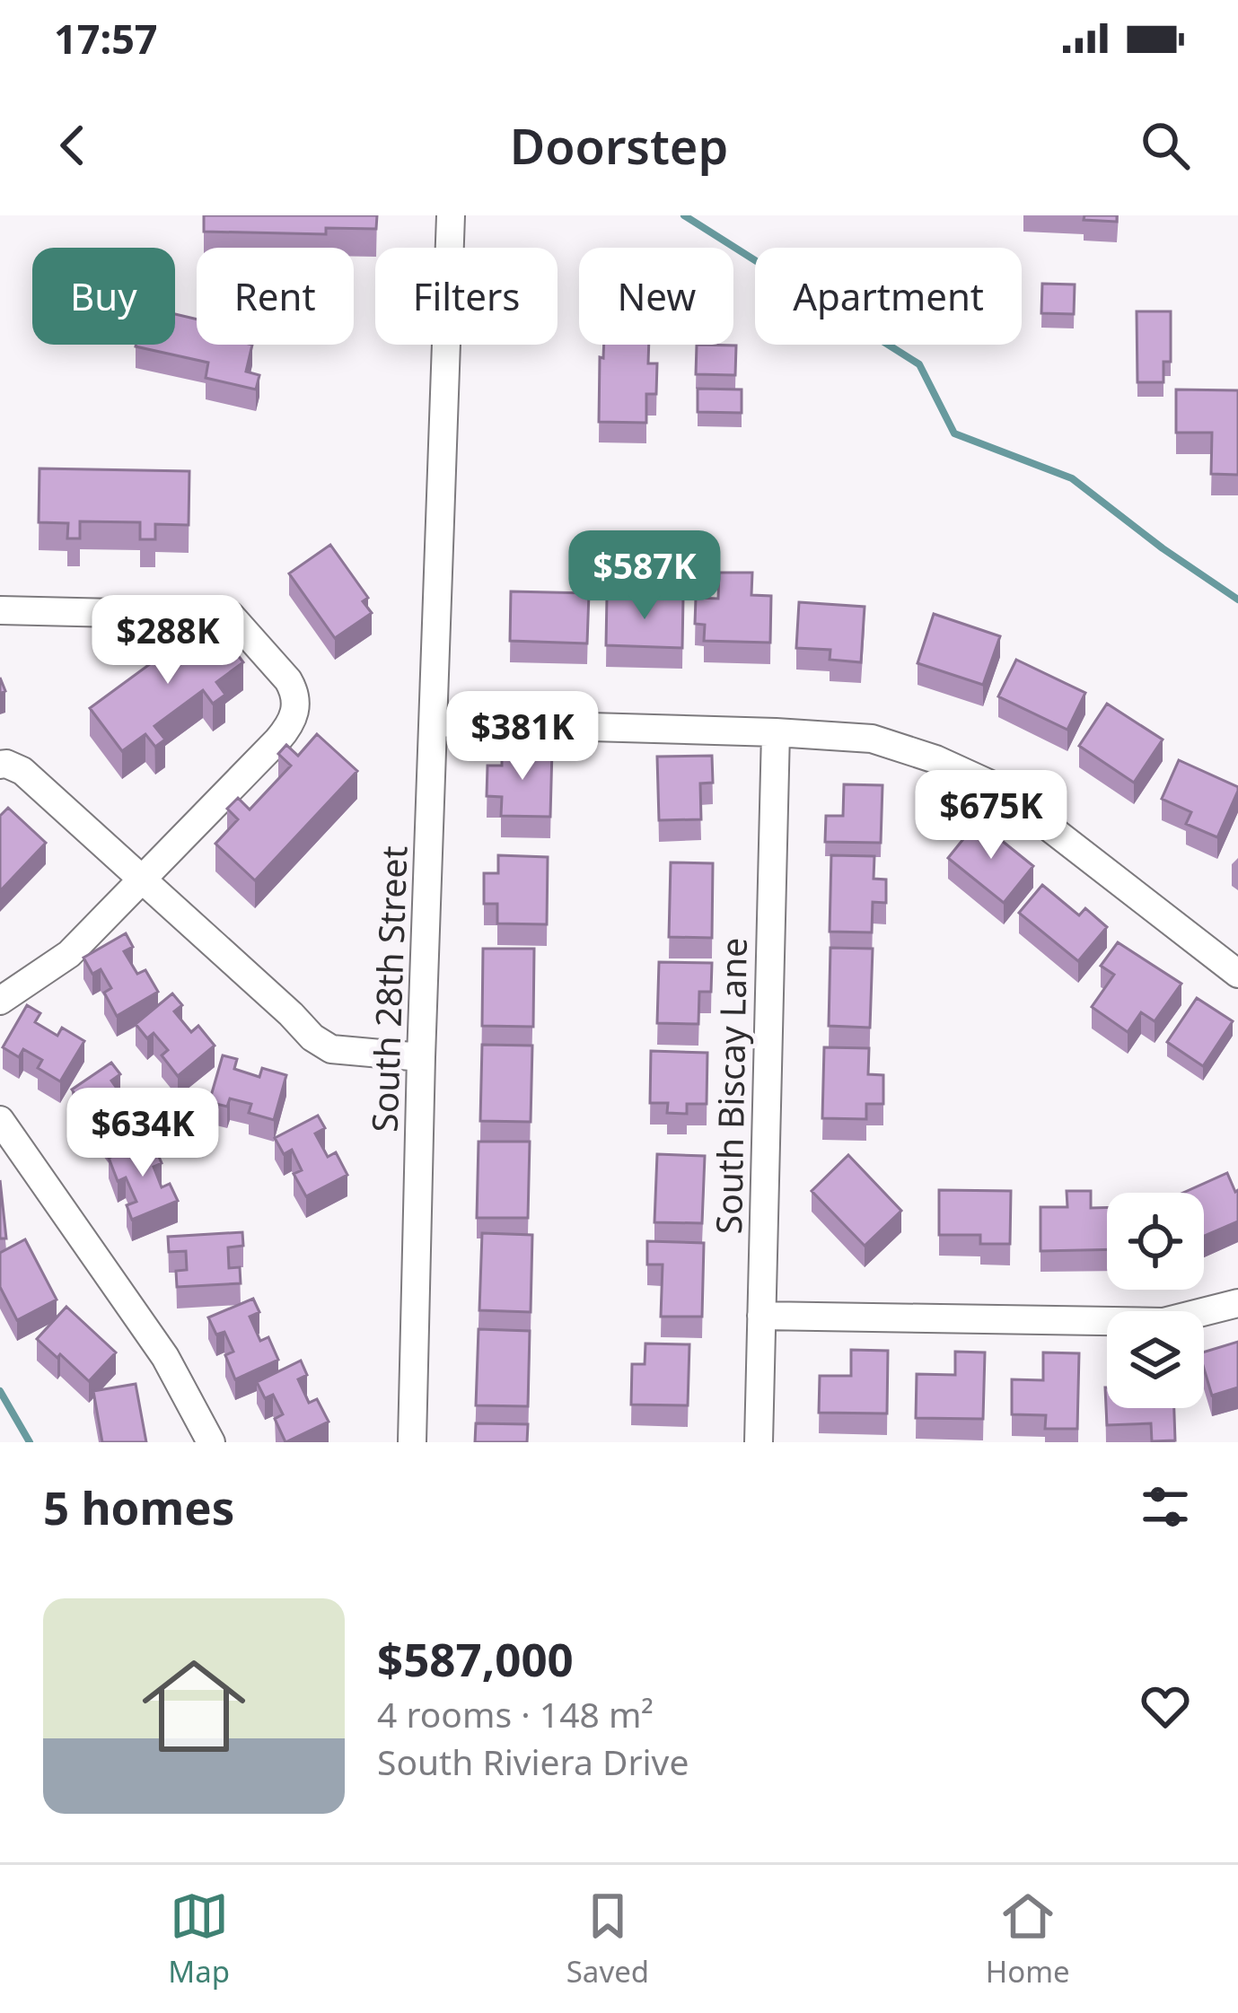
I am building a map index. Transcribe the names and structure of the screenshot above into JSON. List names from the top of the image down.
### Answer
{
  "streets": {
    "street": ["South 28th Street", "South Biscay Lane"]
  },
  "page": {
    "status": "17:57",
    "header": "Doorstep",
    "chip": [
      "Buy",
      "Rent",
      "Filters",
      "New",
      "Apartment"
    ],
    "price": [
      "$587K",
      "$288K",
      "$381K",
      "$675K",
      "$634K"
    ],
    "heading": "5 homes",
    "list": [
      {
        "name": "$587,000",
        "note": "4 rooms · 148 m² · South Riviera Drive"
      }
    ],
    "tabs": ["Map", "Saved", "Home"]
  }
}
